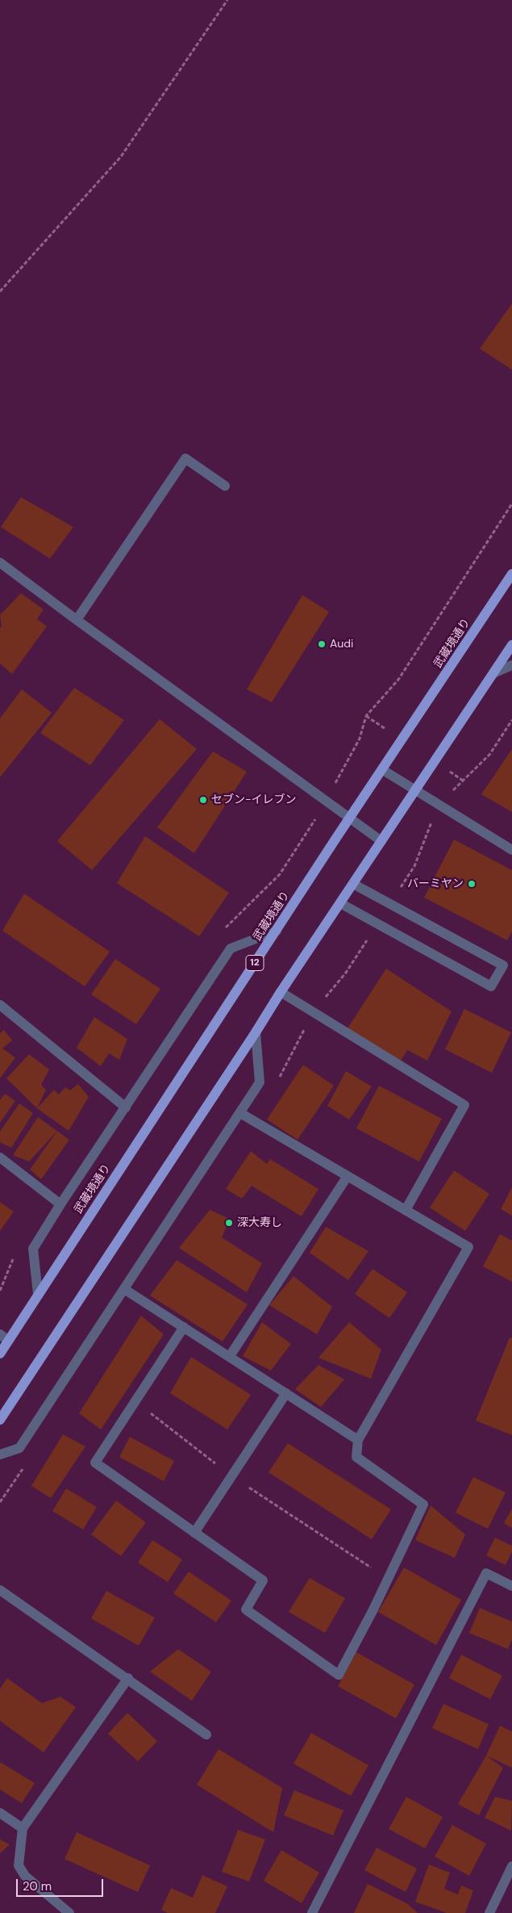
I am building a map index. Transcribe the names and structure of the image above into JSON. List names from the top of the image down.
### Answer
{
  "streets": {
    "main road": ["武蔵境通り", "12"]
  },
  "places": [
    "Audi",
    "セブン-イレブン",
    "バーミヤン",
    "深大寿し"
  ],
  "scale_bar": "20 m"
}
